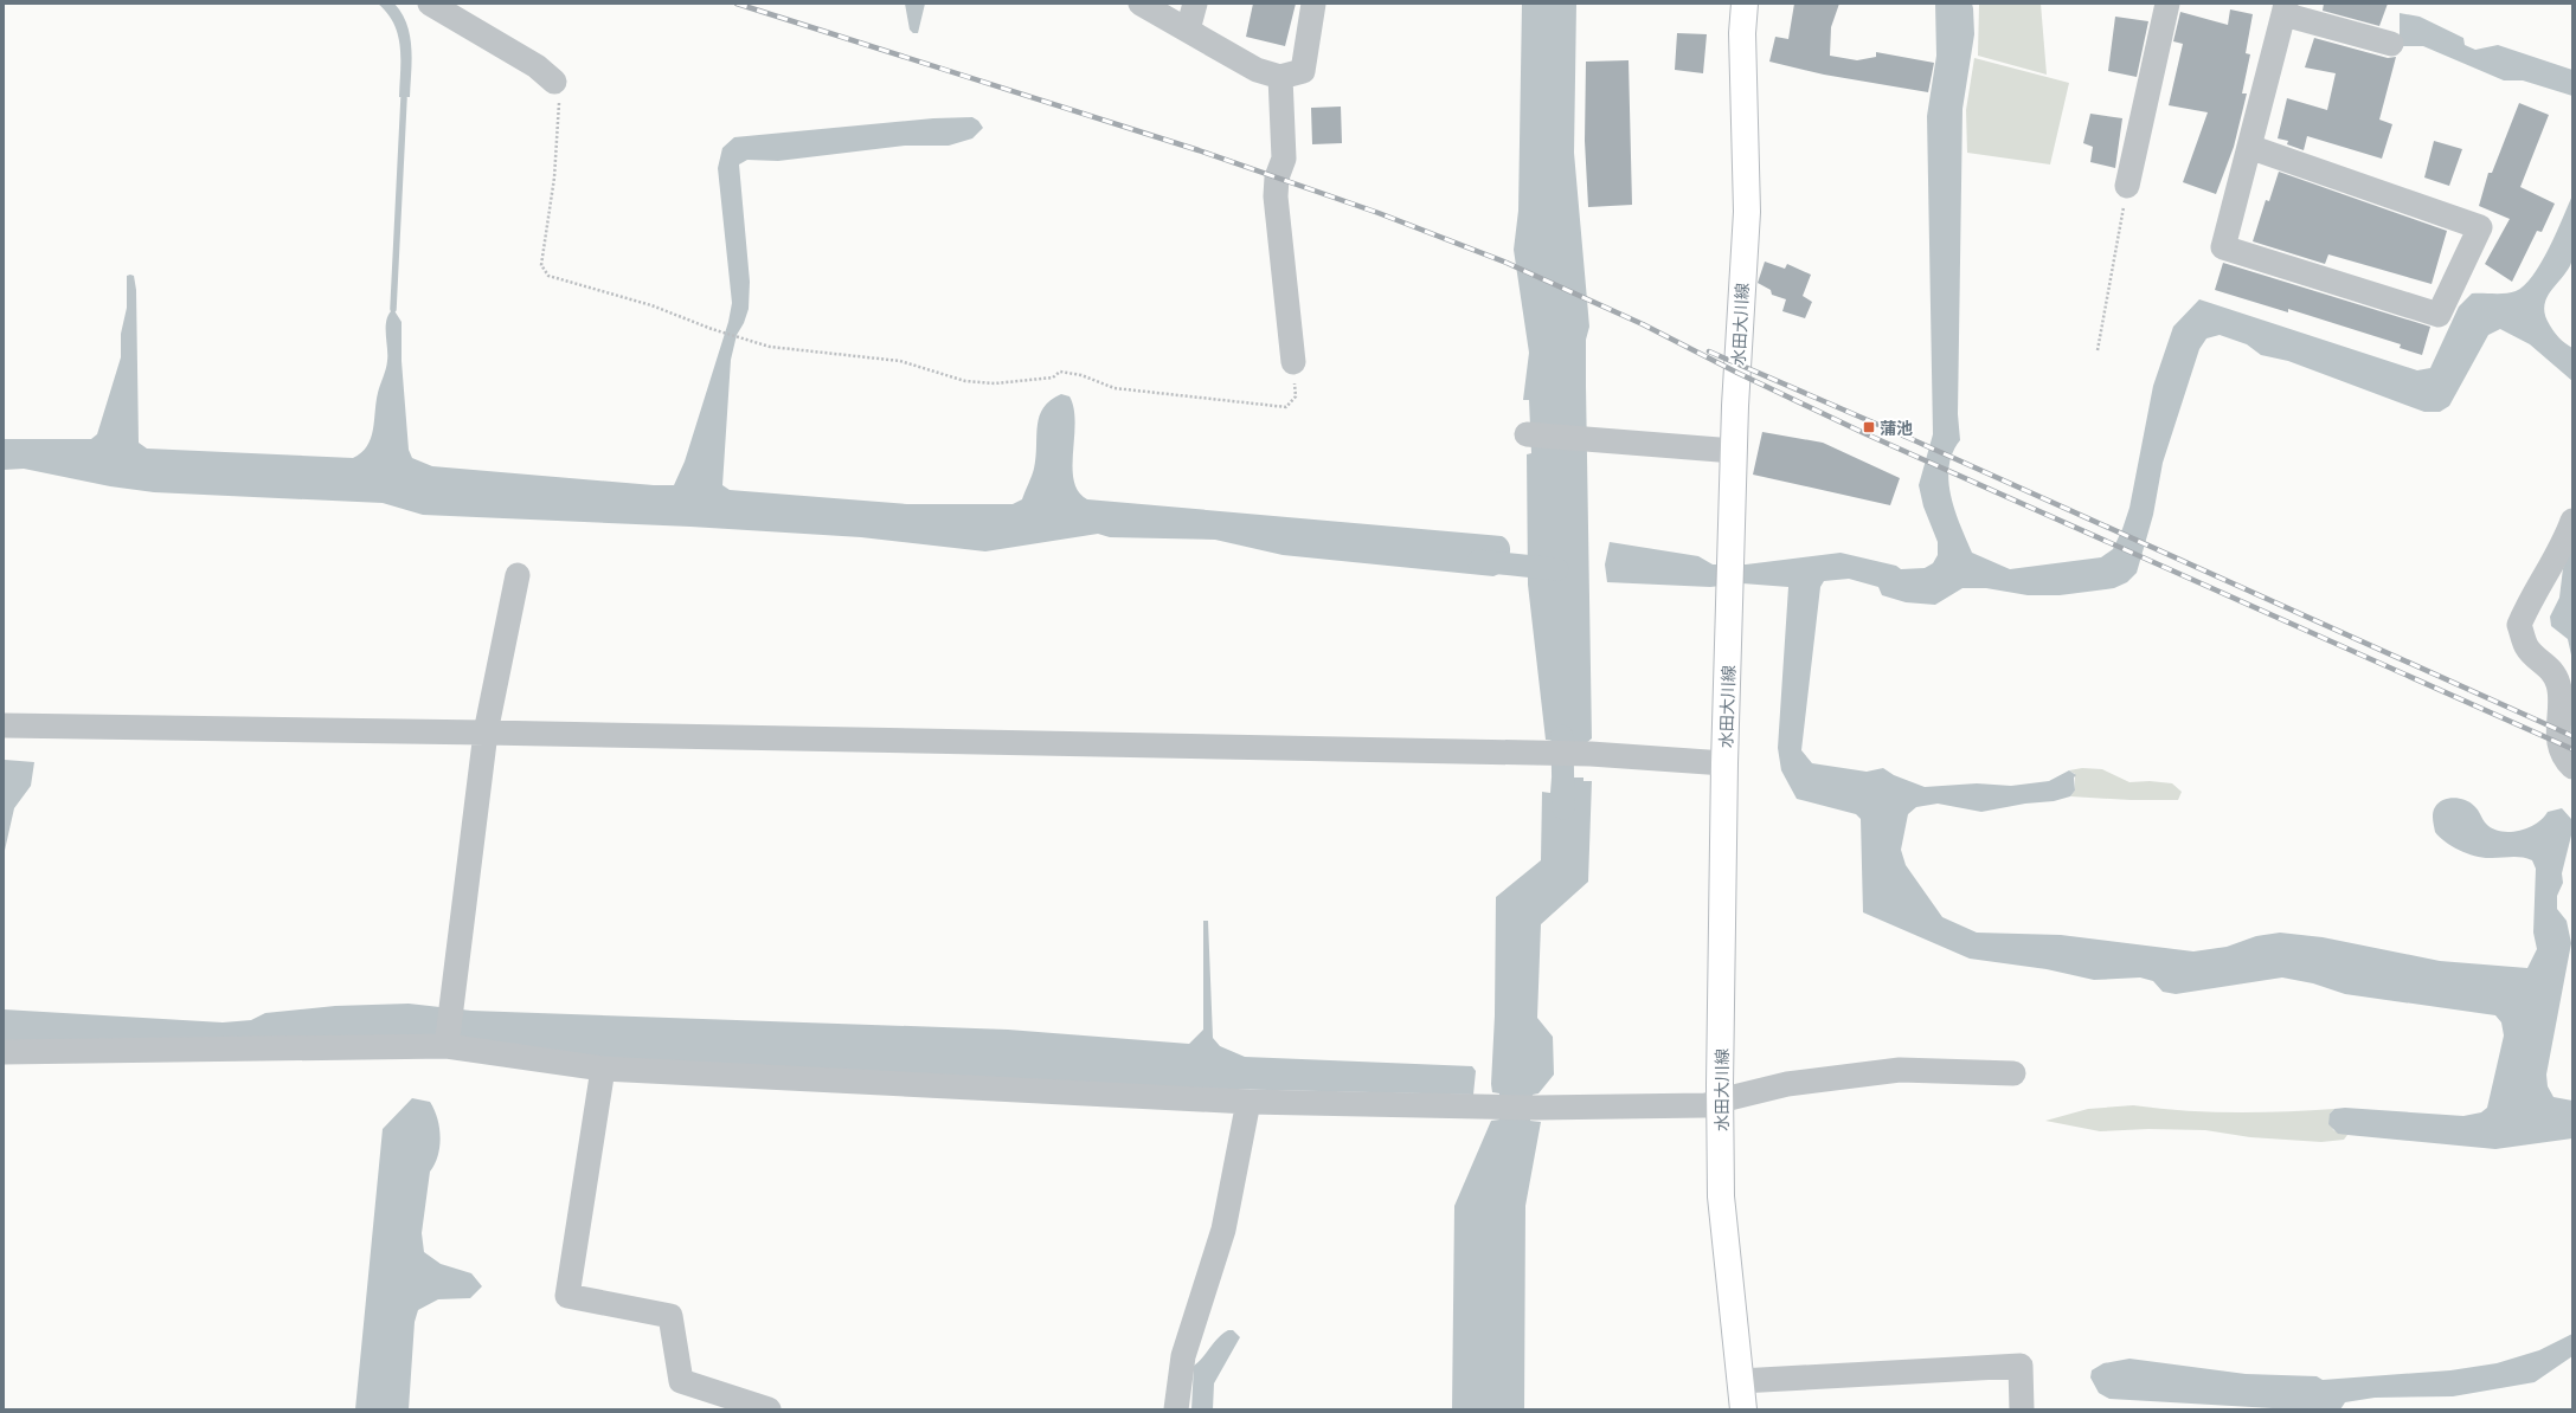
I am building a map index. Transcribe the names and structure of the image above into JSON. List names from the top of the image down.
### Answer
{
  "streets": {
    "main road": ["水田大川線"]
  },
  "places": {
    "transit": ["蒲池"]
  }
}
